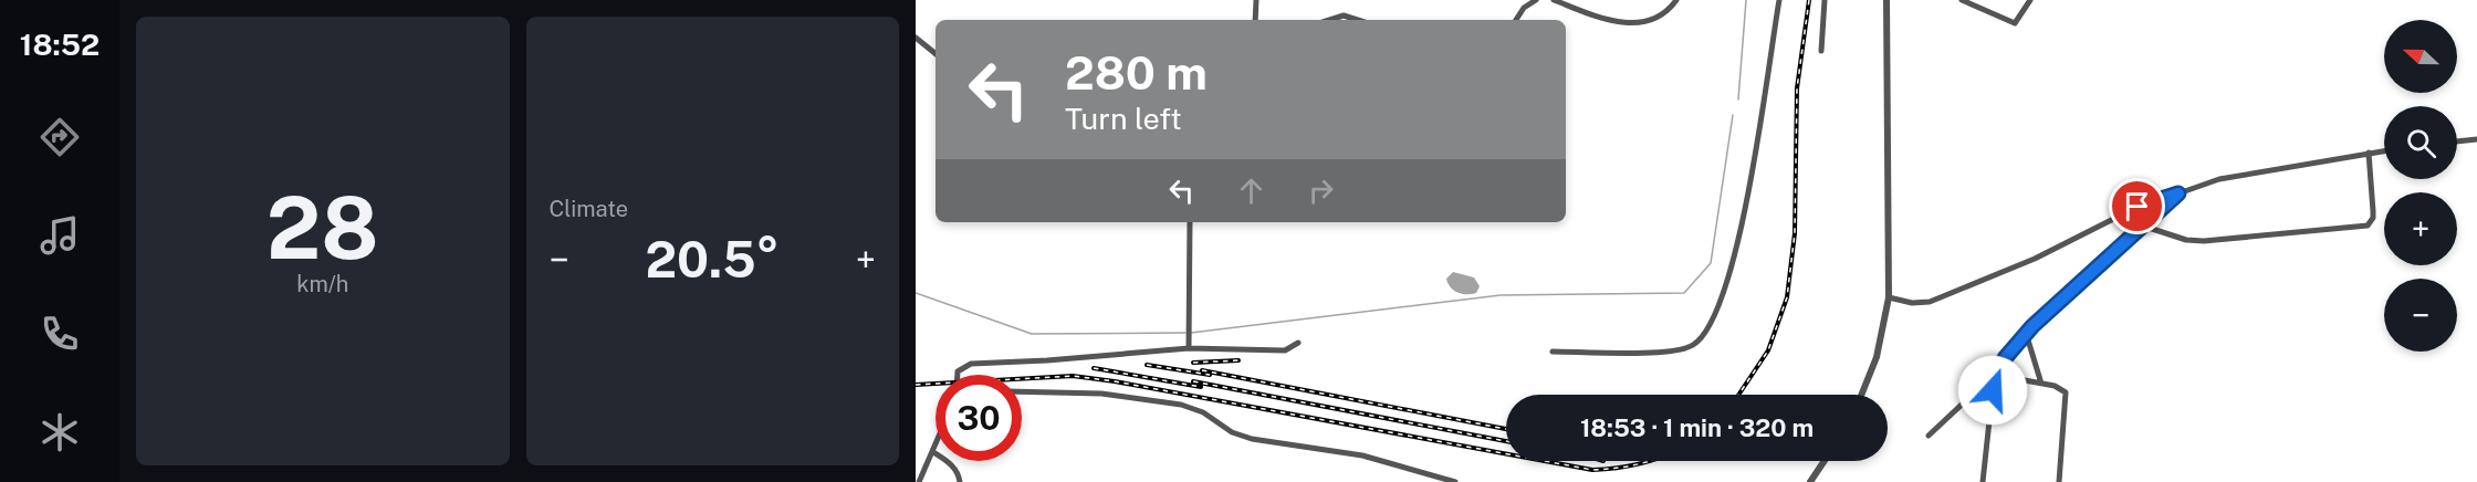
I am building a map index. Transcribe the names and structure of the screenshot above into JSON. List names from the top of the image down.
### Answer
{
  "north": "left",
  "page": {
    "tabs": "18:52",
    "tile": [
      ["28", "km/h"],
      "Climate"
    ],
    "map_buttons": ["+", "−"],
    "turn": ["280 m", "Turn left"],
    "heat": ["−", "20.5°", "+"],
    "limit": "30",
    "trip": "18:53 · 1 min · 320 m"
  }
}
